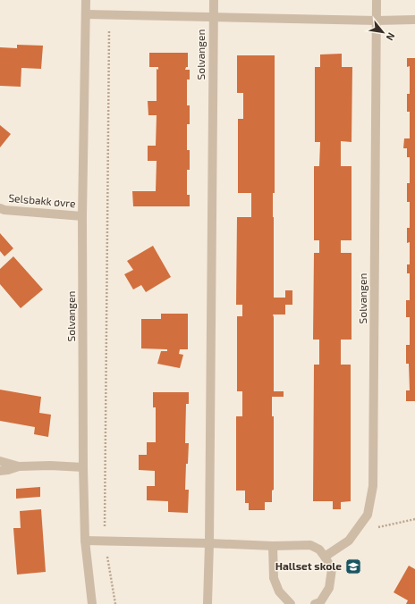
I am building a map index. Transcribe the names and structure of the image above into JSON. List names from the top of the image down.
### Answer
{
  "streets": {
    "street": ["Solvangen", "Selsbakk øvre"]
  },
  "crossings": [
    ["Solvangen", "Selsbakk øvre"]
  ],
  "places": {
    "school or university": ["Hallset skole"]
  },
  "north": "bottom right"
}
